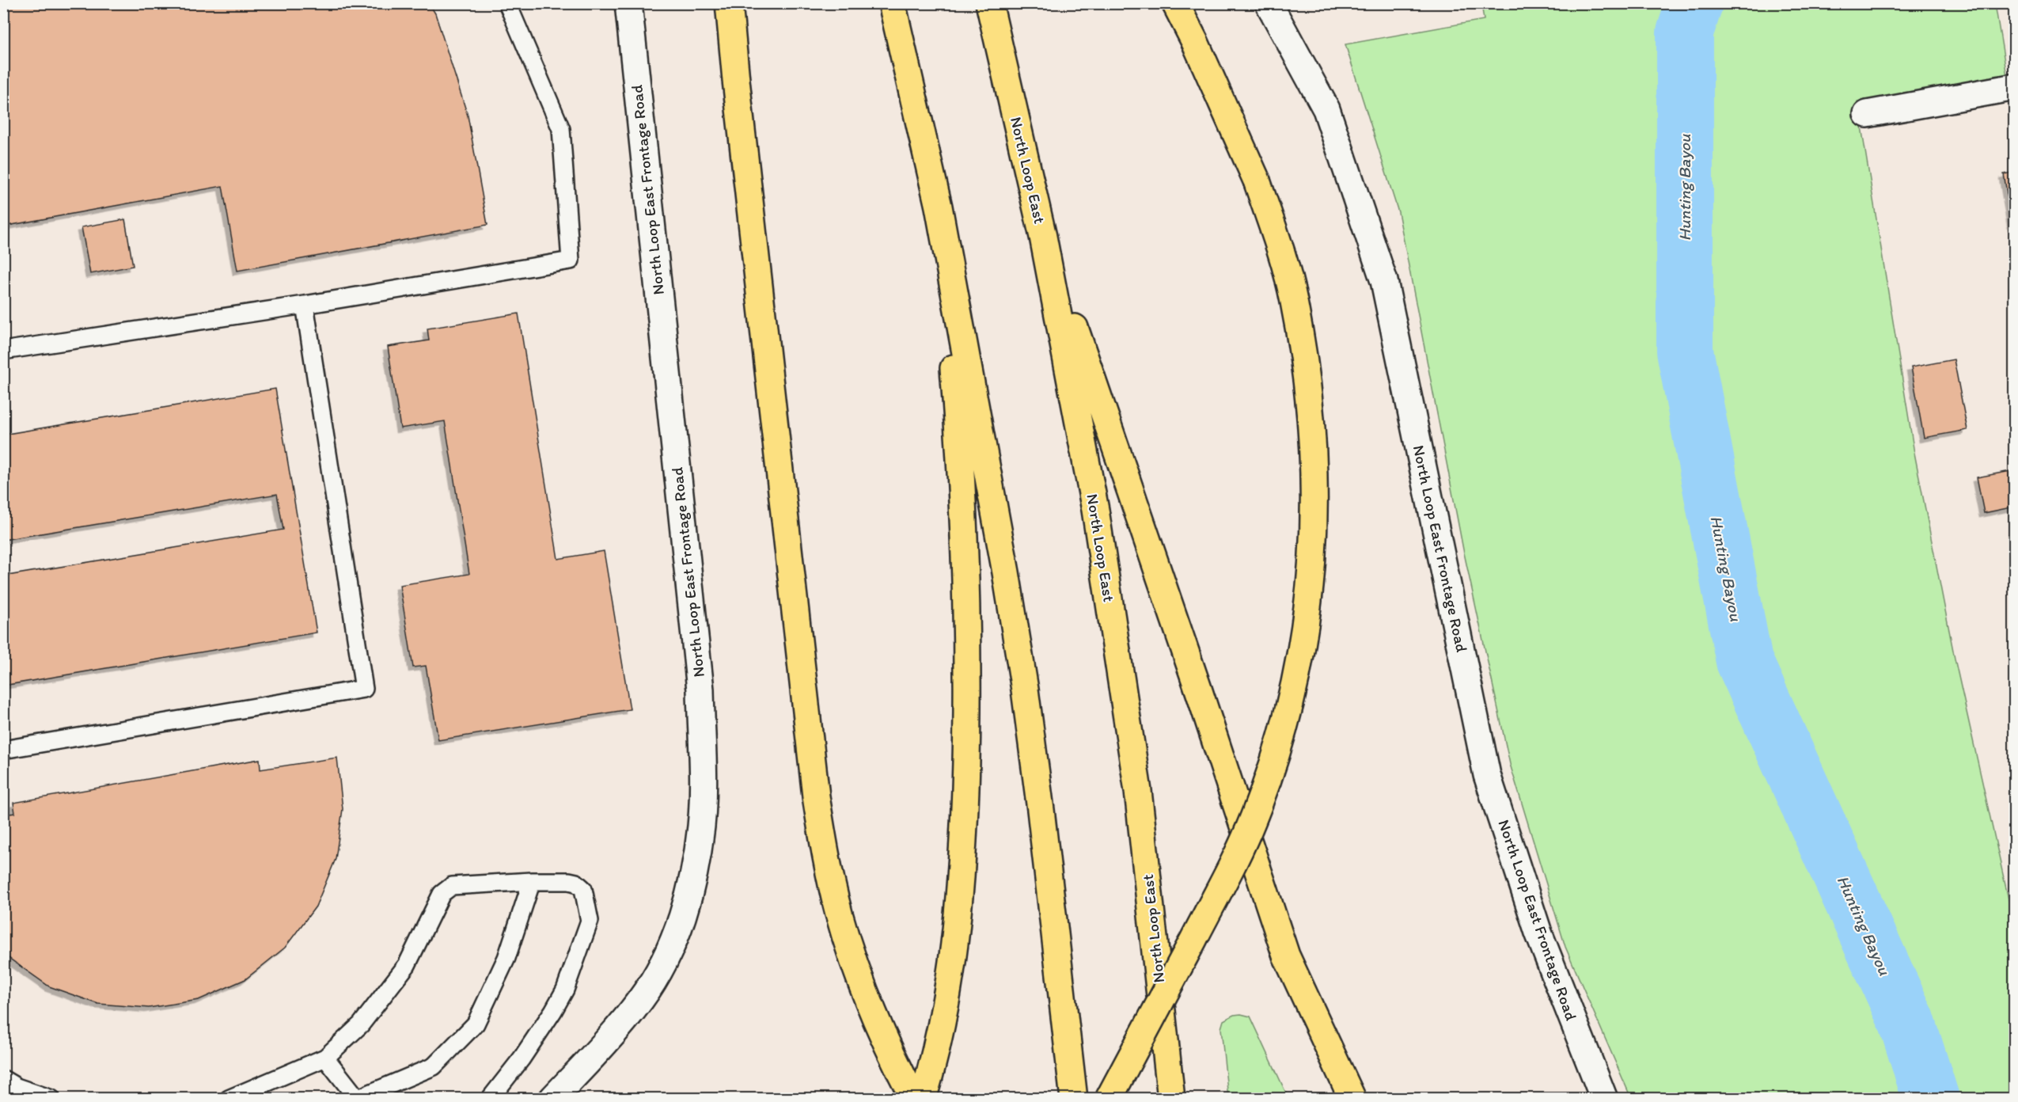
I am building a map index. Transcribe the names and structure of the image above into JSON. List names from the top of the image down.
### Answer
{
  "streets": {
    "highway": ["North Loop East"],
    "main road": ["North Loop East Frontage Road"]
  },
  "water": ["Hunting Bayou"]
}
